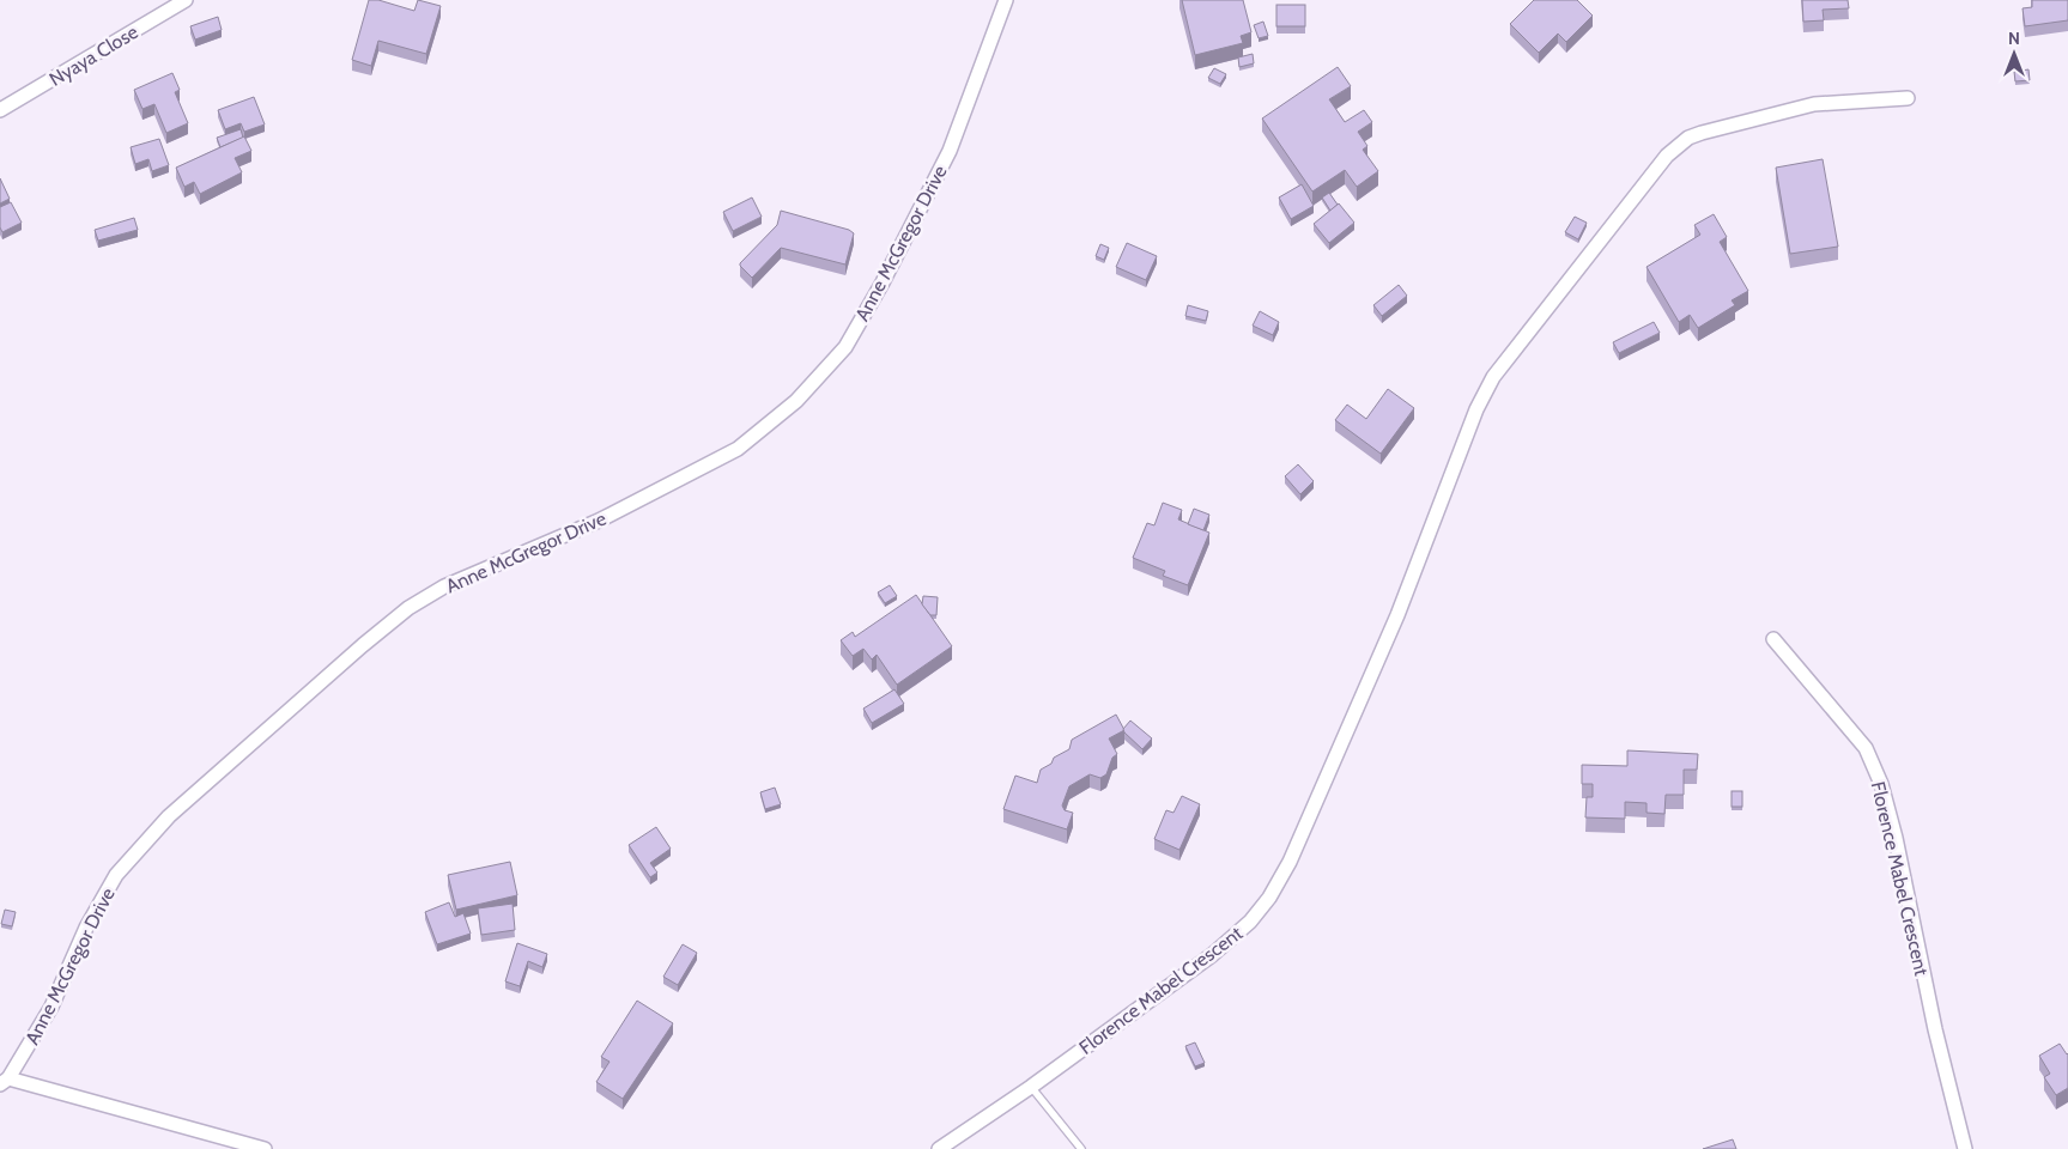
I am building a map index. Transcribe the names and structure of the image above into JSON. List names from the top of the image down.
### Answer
{
  "streets": {
    "street": ["Nyaya Close", "Anne McGregor Drive", "Florence Mabel Crescent"]
  },
  "north": "top"
}
